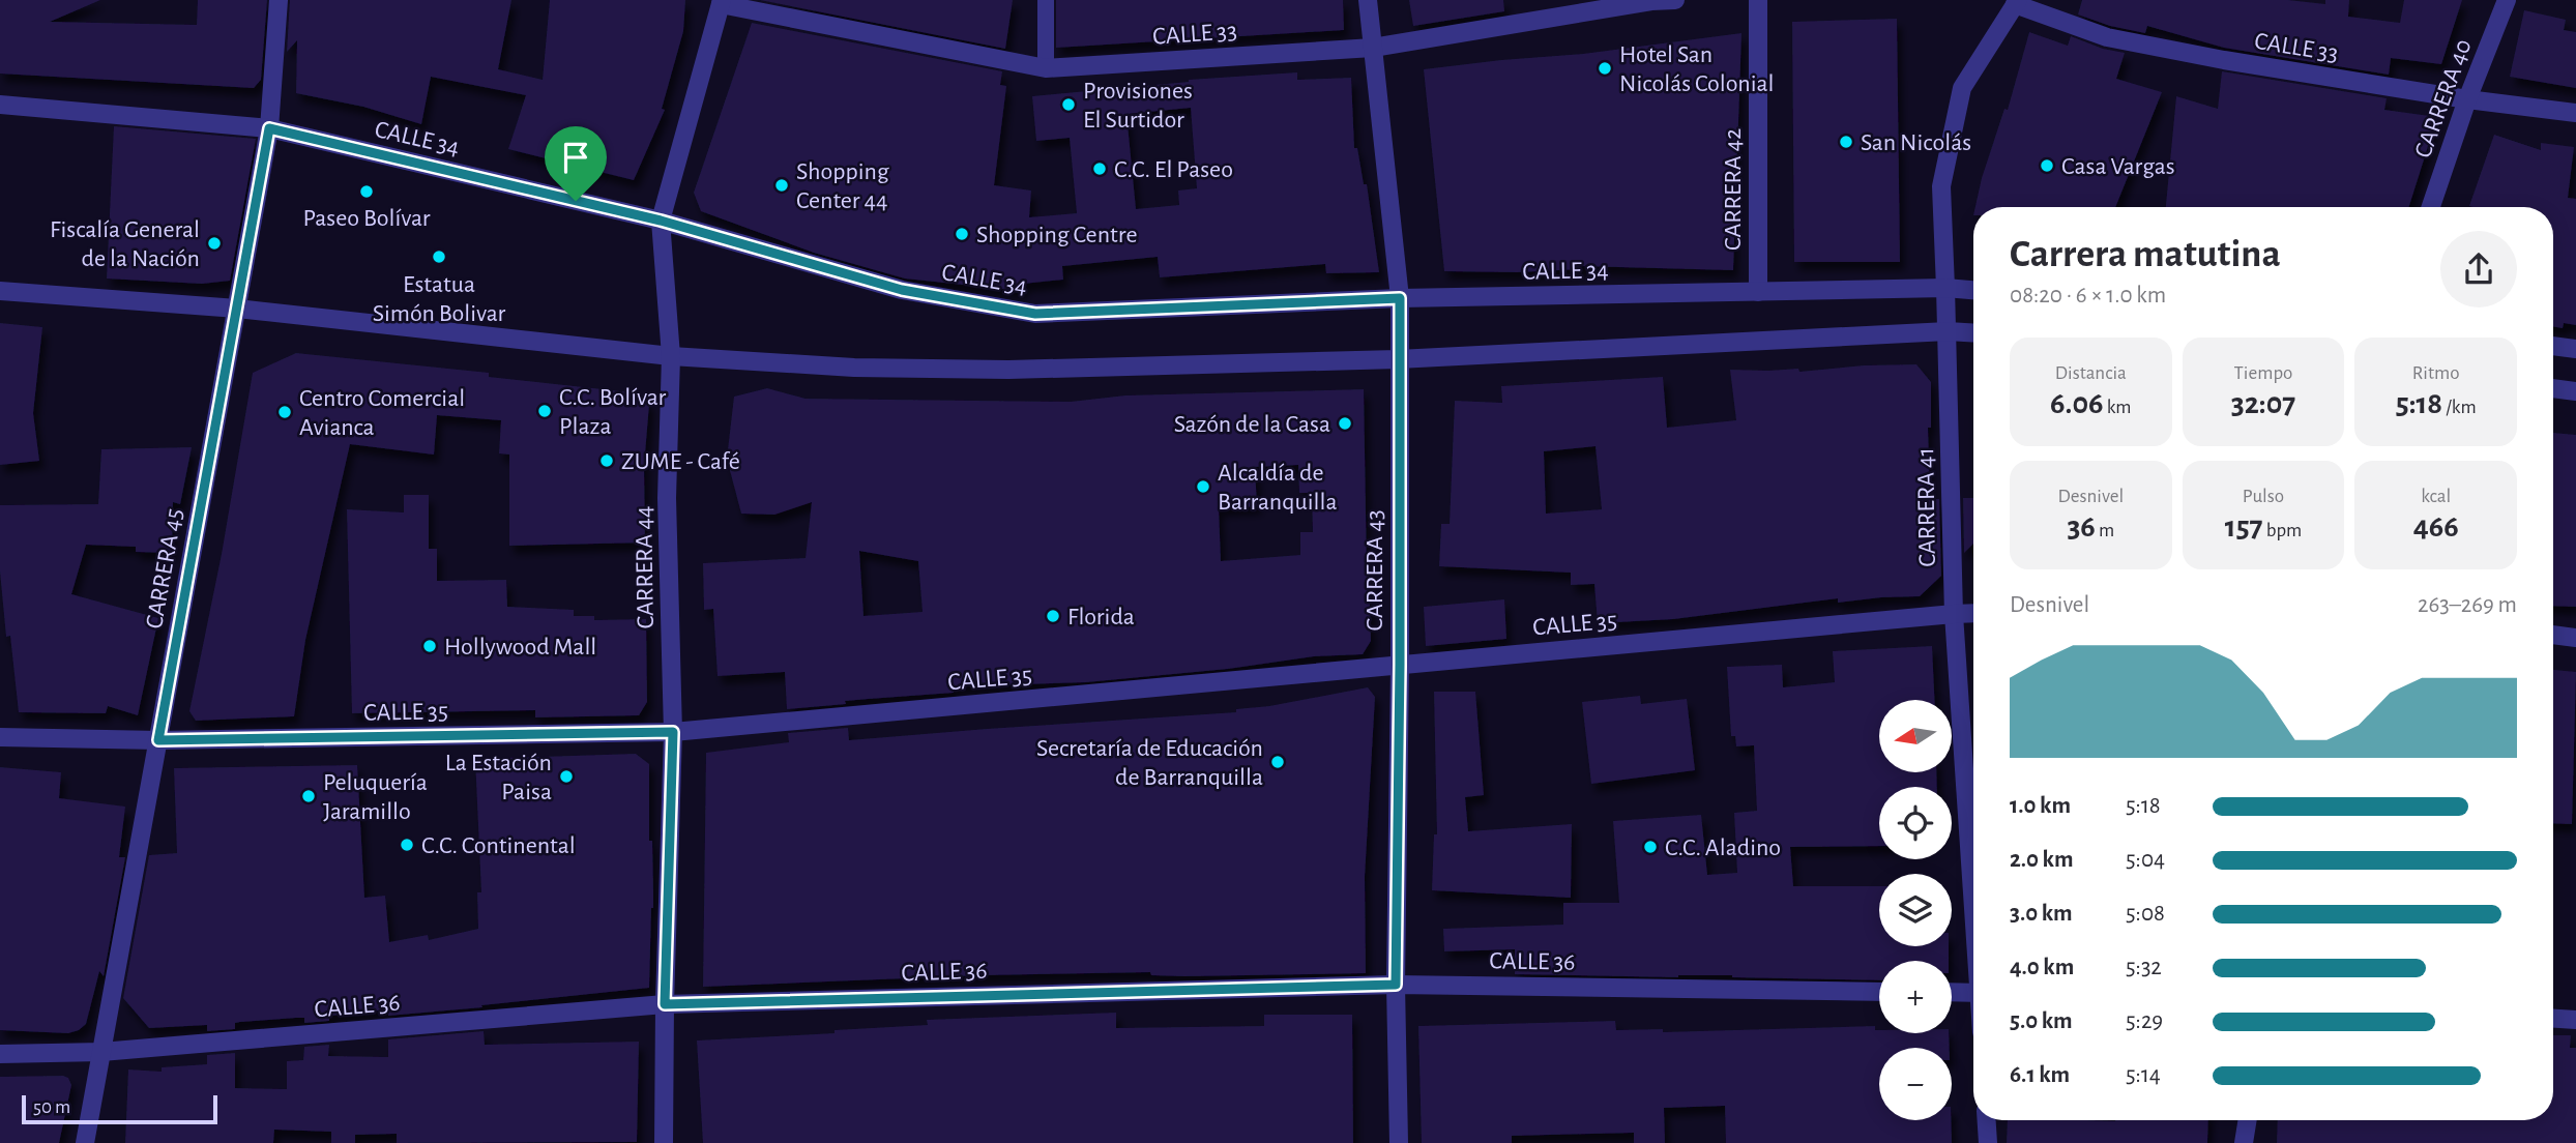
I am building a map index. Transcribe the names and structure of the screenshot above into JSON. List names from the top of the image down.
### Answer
{
  "streets": {
    "street": [
      "CALLE 33",
      "CARRERA 40",
      "CALLE 34",
      "CARRERA 42",
      "CARRERA 41",
      "CARRERA 44",
      "CARRERA 45",
      "CARRERA 43",
      "CALLE 35",
      "CALLE 36"
    ]
  },
  "crossings": [
    ["CALLE 33", "CARRERA 40"],
    ["CALLE 33", "CARRERA 41"],
    ["CALLE 33", "CARRERA 44"],
    ["CALLE 33", "CARRERA 43"],
    ["CALLE 34", "CARRERA 42"],
    ["CALLE 34", "CARRERA 41"],
    ["CALLE 34", "CARRERA 44"],
    ["CALLE 34", "CARRERA 45"],
    ["CALLE 34", "CARRERA 43"],
    ["CARRERA 41", "CALLE 35"],
    ["CARRERA 44", "CALLE 35"],
    ["CARRERA 44", "CALLE 36"],
    ["CARRERA 45", "CALLE 35"],
    ["CARRERA 45", "CALLE 36"],
    ["CARRERA 43", "CALLE 35"],
    ["CARRERA 43", "CALLE 36"]
  ],
  "places": [
    "Hotel San Nicolás Colonial",
    "Provisiones El Surtidor",
    "San Nicolás",
    "Casa Vargas",
    "C.C. El Paseo",
    "Shopping Center 44",
    "Paseo Bolívar",
    "Shopping Centre",
    "Fiscalía General de la Nación",
    "Estatua Simón Bolivar",
    "C.C. Bolívar Plaza",
    "Centro Comercial Avianca",
    "Sazón de la Casa",
    "ZUME - Café",
    "Alcaldía de Barranquilla",
    "Florida",
    "Hollywood Mall",
    "Secretaría de Educación de Barranquilla",
    "La Estación Paisa",
    "Peluquería Jaramillo",
    "C.C. Continental",
    "C.C. Aladino"
  ],
  "scale_bar": "50 m",
  "north": "left",
  "page": {
    "heading": ["Carrera matutina", "08:20 · 6 × 1.0 km"],
    "stats": [
      ["Distancia", "6.06 km"],
      ["Tiempo", "32:07"],
      ["Ritmo", "5:18 /km"],
      ["Desnivel", "36 m"],
      ["Pulso", "157 bpm"],
      ["kcal", "466"]
    ],
    "chart": ["Desnivel", "263–269 m"],
    "map_buttons": ["+", "−"],
    "list": [
      {
        "name": "1.0 km",
        "note": "5:18"
      },
      {
        "name": "2.0 km",
        "note": "5:04"
      },
      {
        "name": "3.0 km",
        "note": "5:08"
      },
      {
        "name": "4.0 km",
        "note": "5:32"
      },
      {
        "name": "5.0 km",
        "note": "5:29"
      },
      {
        "name": "6.1 km",
        "note": "5:14"
      }
    ],
    "scale": "50 m"
  }
}
